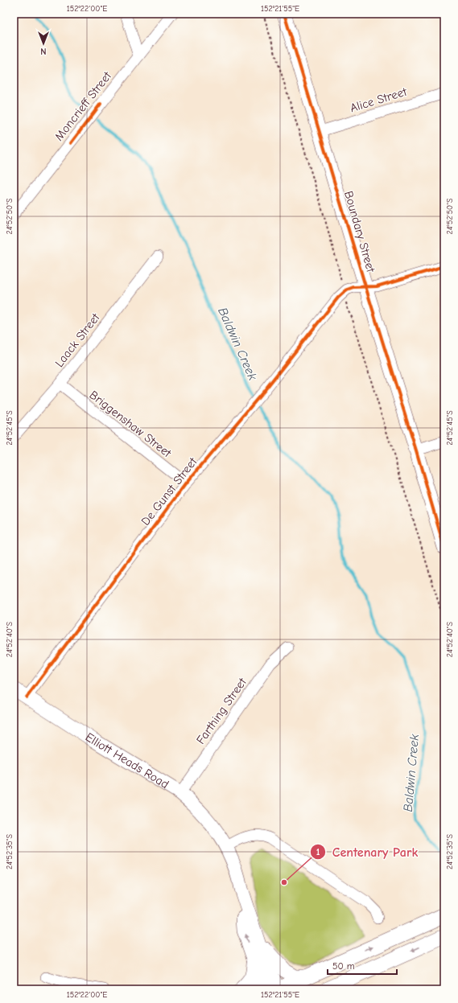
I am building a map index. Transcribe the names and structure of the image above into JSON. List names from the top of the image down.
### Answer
{
  "streets": {
    "street": [
      "Alice Street",
      "Moncrieff Street",
      "Boundary Street",
      "Laack Street",
      "Briggenshaw Street",
      "De Gunst Street",
      "Farthing Street",
      "Elliott Heads Road"
    ]
  },
  "crossings": [
    ["Alice Street", "Boundary Street"],
    ["Boundary Street", "De Gunst Street"],
    ["Laack Street", "Briggenshaw Street"],
    ["Briggenshaw Street", "De Gunst Street"],
    ["De Gunst Street", "Elliott Heads Road"],
    ["Farthing Street", "Elliott Heads Road"]
  ],
  "water": ["Baldwin Creek"],
  "places": ["Centenary Park"],
  "scale_bar": "50 m",
  "north": "bottom",
  "coordinates": [
    "152°22'00\"E",
    "152°21'55\"E",
    "24°52'50\"S",
    "24°52'45\"S",
    "24°52'40\"S",
    "24°52'35\"S"
  ]
}
